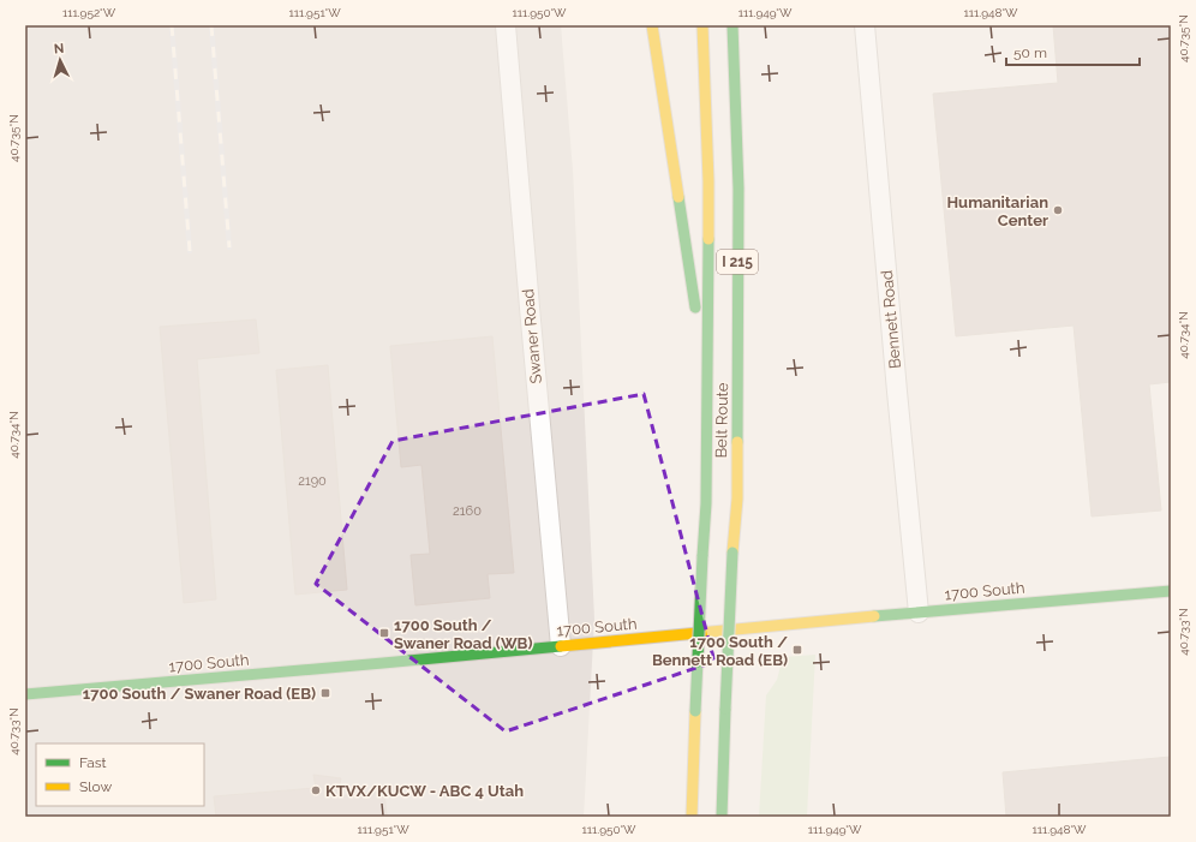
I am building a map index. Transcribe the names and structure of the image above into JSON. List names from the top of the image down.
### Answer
{
  "streets": {
    "main road": ["I 215", "Belt Route", "1700 South"],
    "street": ["Bennett Road", "Swaner Road"]
  },
  "crossings": [
    ["Bennett Road", "1700 South"],
    ["Swaner Road", "1700 South"]
  ],
  "places": {
    "other": ["Humanitarian Center", "KTVX/KUCW - ABC 4 Utah"],
    "transit": ["1700 South / Swaner Road (WB)", "1700 South / Bennett Road (EB)", "1700 South / Swaner Road (EB)"]
  },
  "house_numbers": ["2190", "2160"],
  "legend": ["Fast", "Slow"],
  "scale_bar": "50 m",
  "north": "top",
  "coordinates": [
    "111.952°W",
    "111.951°W",
    "111.950°W",
    "111.949°W",
    "111.948°W",
    "40.735°N",
    "40.734°N",
    "40.733°N"
  ]
}
